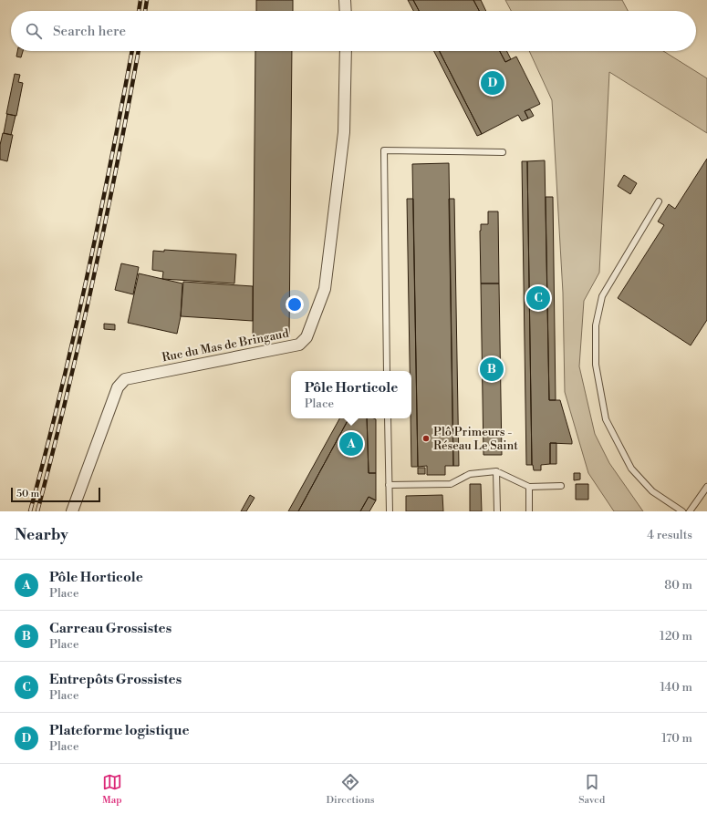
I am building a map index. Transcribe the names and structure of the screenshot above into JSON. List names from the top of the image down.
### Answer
{
  "streets": {
    "street": ["Rue du Mas de Bringaud"]
  },
  "places": ["Plô Primeurs - Réseau Le Saint"],
  "scale_bar": "50 m",
  "page": {
    "search": "Search here",
    "pins": [
      "D",
      "C",
      "B",
      "A"
    ],
    "popup": ["Pôle Horticole", "Place"],
    "scale": "50 m",
    "heading": ["Nearby", "4 results"],
    "list": [
      {
        "mark": "A",
        "name": "Pôle Horticole",
        "note": "Place",
        "value": "80 m"
      },
      {
        "mark": "B",
        "name": "Carreau Grossistes",
        "note": "Place",
        "value": "120 m"
      },
      {
        "mark": "C",
        "name": "Entrepôts Grossistes",
        "note": "Place",
        "value": "140 m"
      },
      {
        "mark": "D",
        "name": "Plateforme logistique",
        "note": "Place",
        "value": "170 m"
      }
    ],
    "nav": ["Map", "Directions", "Saved"]
  }
}
